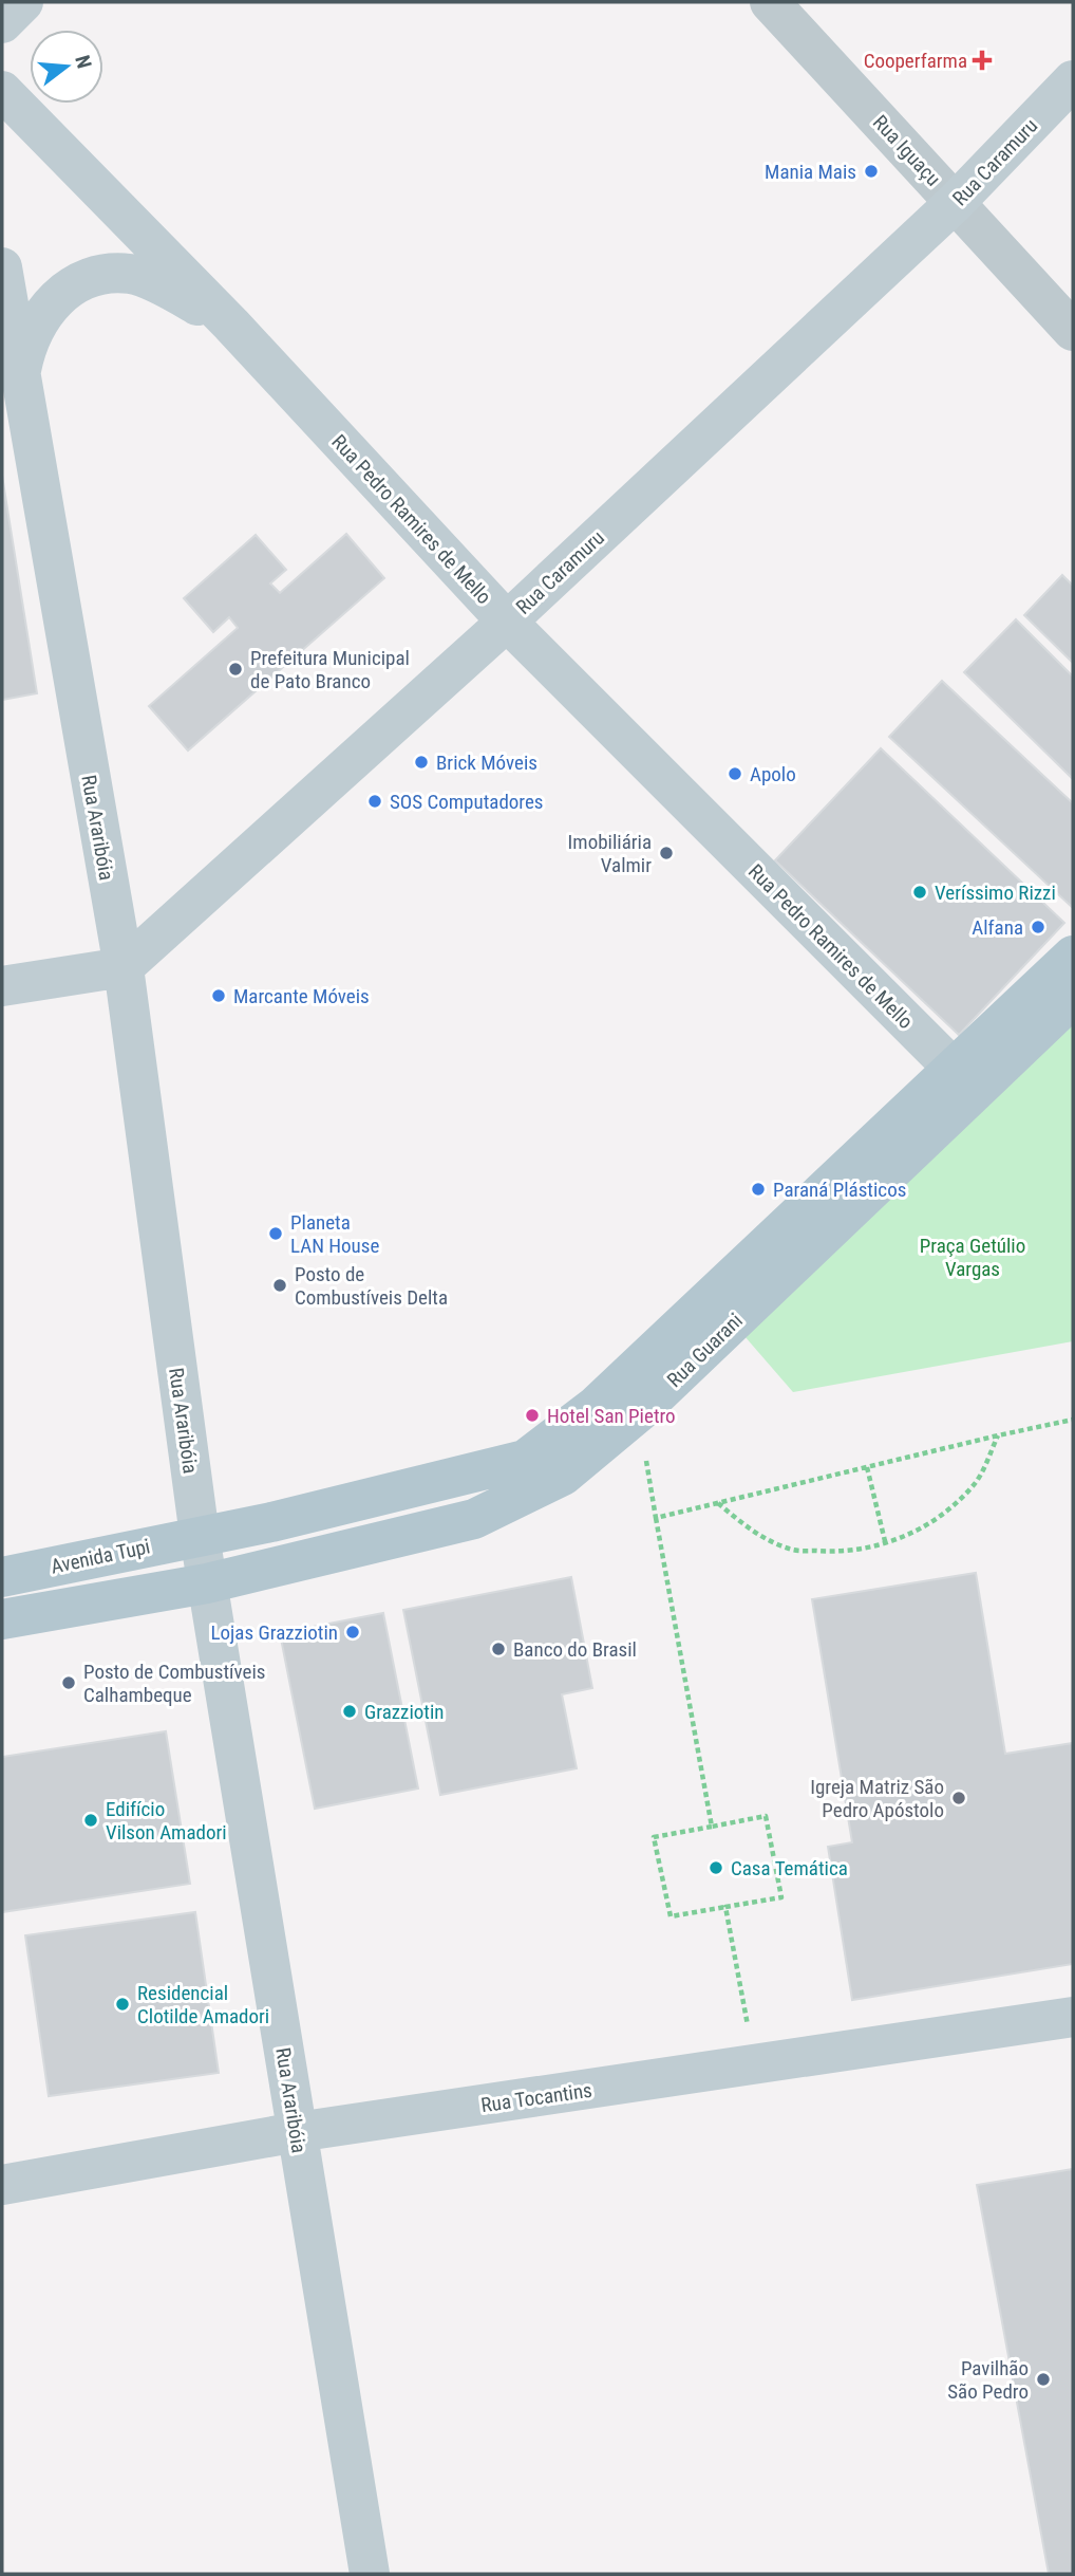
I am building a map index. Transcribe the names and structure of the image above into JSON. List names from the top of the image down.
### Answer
{
  "streets": {
    "main road": ["Rua Guarani", "Avenida Tupi"],
    "street": [
      "Rua Iguaçu",
      "Rua Caramuru",
      "Rua Pedro Ramires de Mello",
      "Rua Araribóia",
      "Rua Tocantins"
    ]
  },
  "crossings": [
    ["Rua Iguaçu", "Rua Caramuru"],
    ["Rua Caramuru", "Rua Pedro Ramires de Mello"],
    ["Rua Caramuru", "Rua Araribóia"],
    ["Rua Pedro Ramires de Mello", "Rua Guarani"],
    ["Rua Araribóia", "Rua Guarani"],
    ["Rua Araribóia", "Avenida Tupi"],
    ["Rua Araribóia", "Rua Tocantins"],
    ["Rua Guarani", "Avenida Tupi"]
  ],
  "parks": ["Praça Getúlio Vargas"],
  "places": {
    "health": ["Cooperfarma"],
    "other": [
      "Mania Mais",
      "Prefeitura Municipal de Pato Branco",
      "Brick Móveis",
      "Apolo",
      "SOS Computadores",
      "Imobiliária Valmir",
      "Veríssimo Rizzi",
      "Alfana",
      "Marcante Móveis",
      "Paraná Plásticos",
      "Planeta LAN House",
      "Posto de Combustíveis Delta",
      "Hotel San Pietro",
      "Lojas Grazziotin",
      "Banco do Brasil",
      "Posto de Combustíveis Calhambeque",
      "Grazziotin",
      "Igreja Matriz São Pedro Apóstolo",
      "Edifício Vilson Amadori",
      "Casa Temática",
      "Residencial Clotilde Amadori",
      "Pavilhão São Pedro"
    ]
  },
  "north": "right"
}
